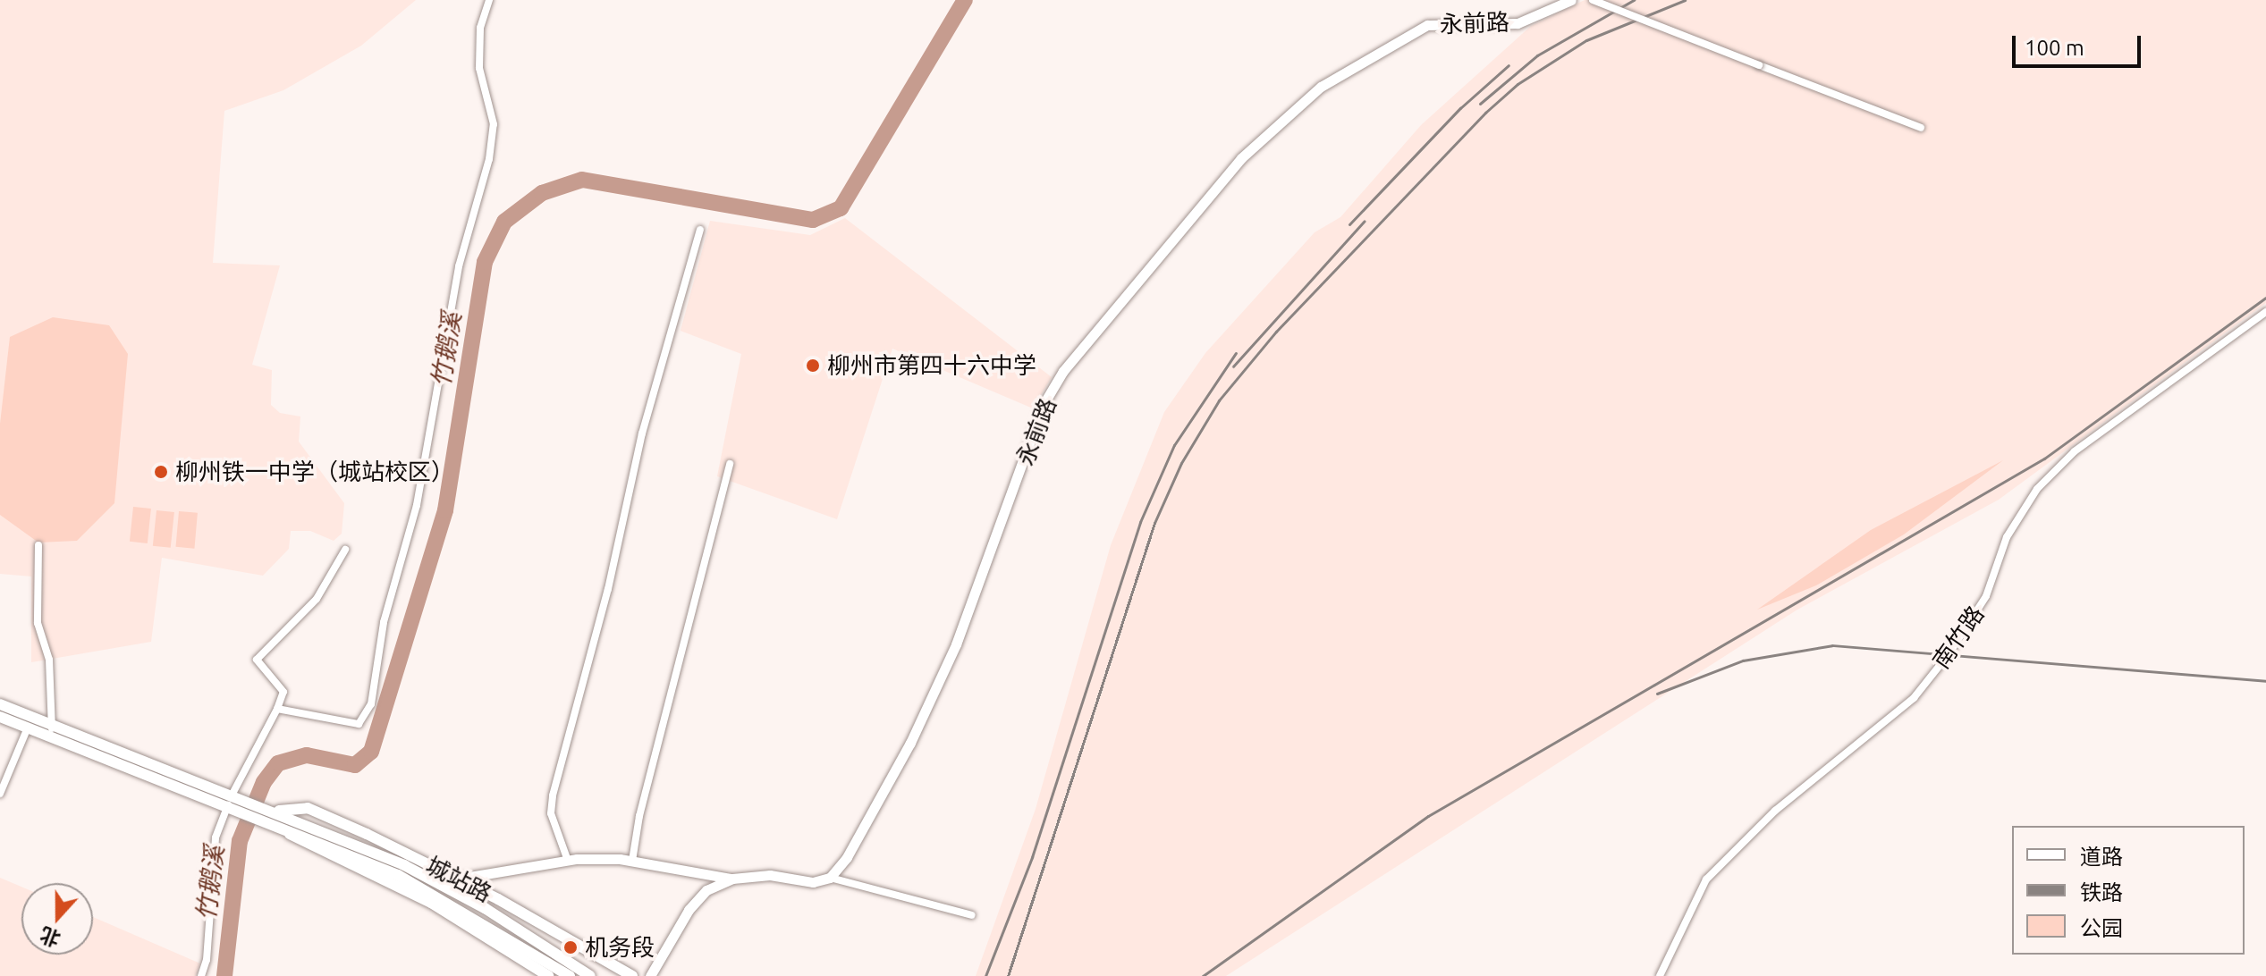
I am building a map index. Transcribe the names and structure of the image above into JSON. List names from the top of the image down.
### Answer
{
  "streets": {
    "main road": ["城站路"],
    "street": ["永前路", "南竹路"]
  },
  "water": ["竹鹅溪"],
  "places": ["柳州市第四十六中学", "柳州铁一中学（城站校区）", "机务段"],
  "legend": ["道路", "铁路", "公园"],
  "scale_bar": "100 m",
  "north": "bottom"
}
